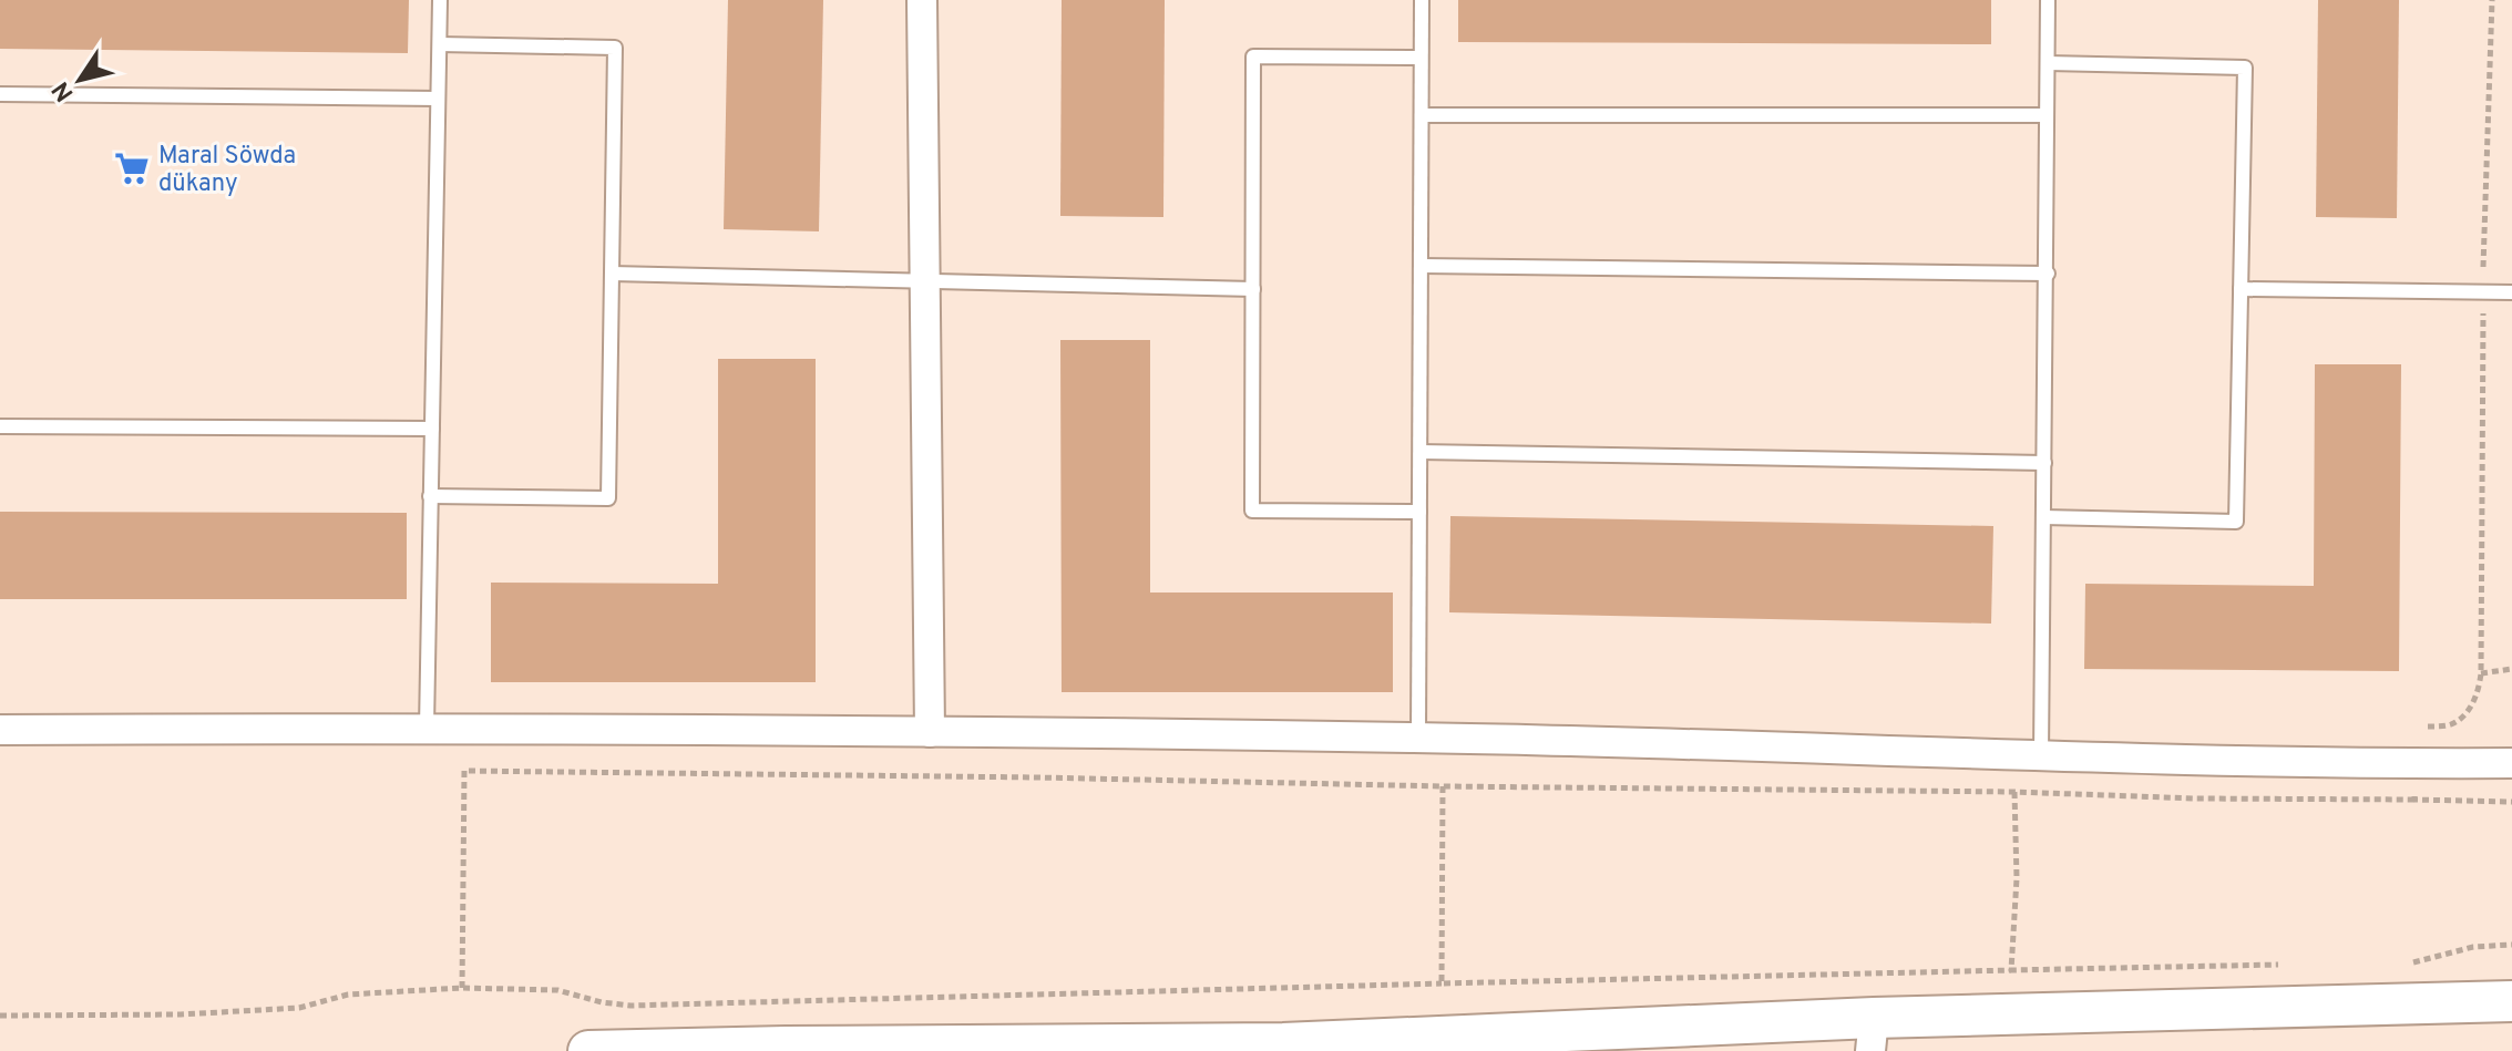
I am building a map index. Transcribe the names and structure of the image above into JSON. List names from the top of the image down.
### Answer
{
  "places": {
    "supermarket": ["Maral Söwda dükany"]
  },
  "north": "bottom left"
}
